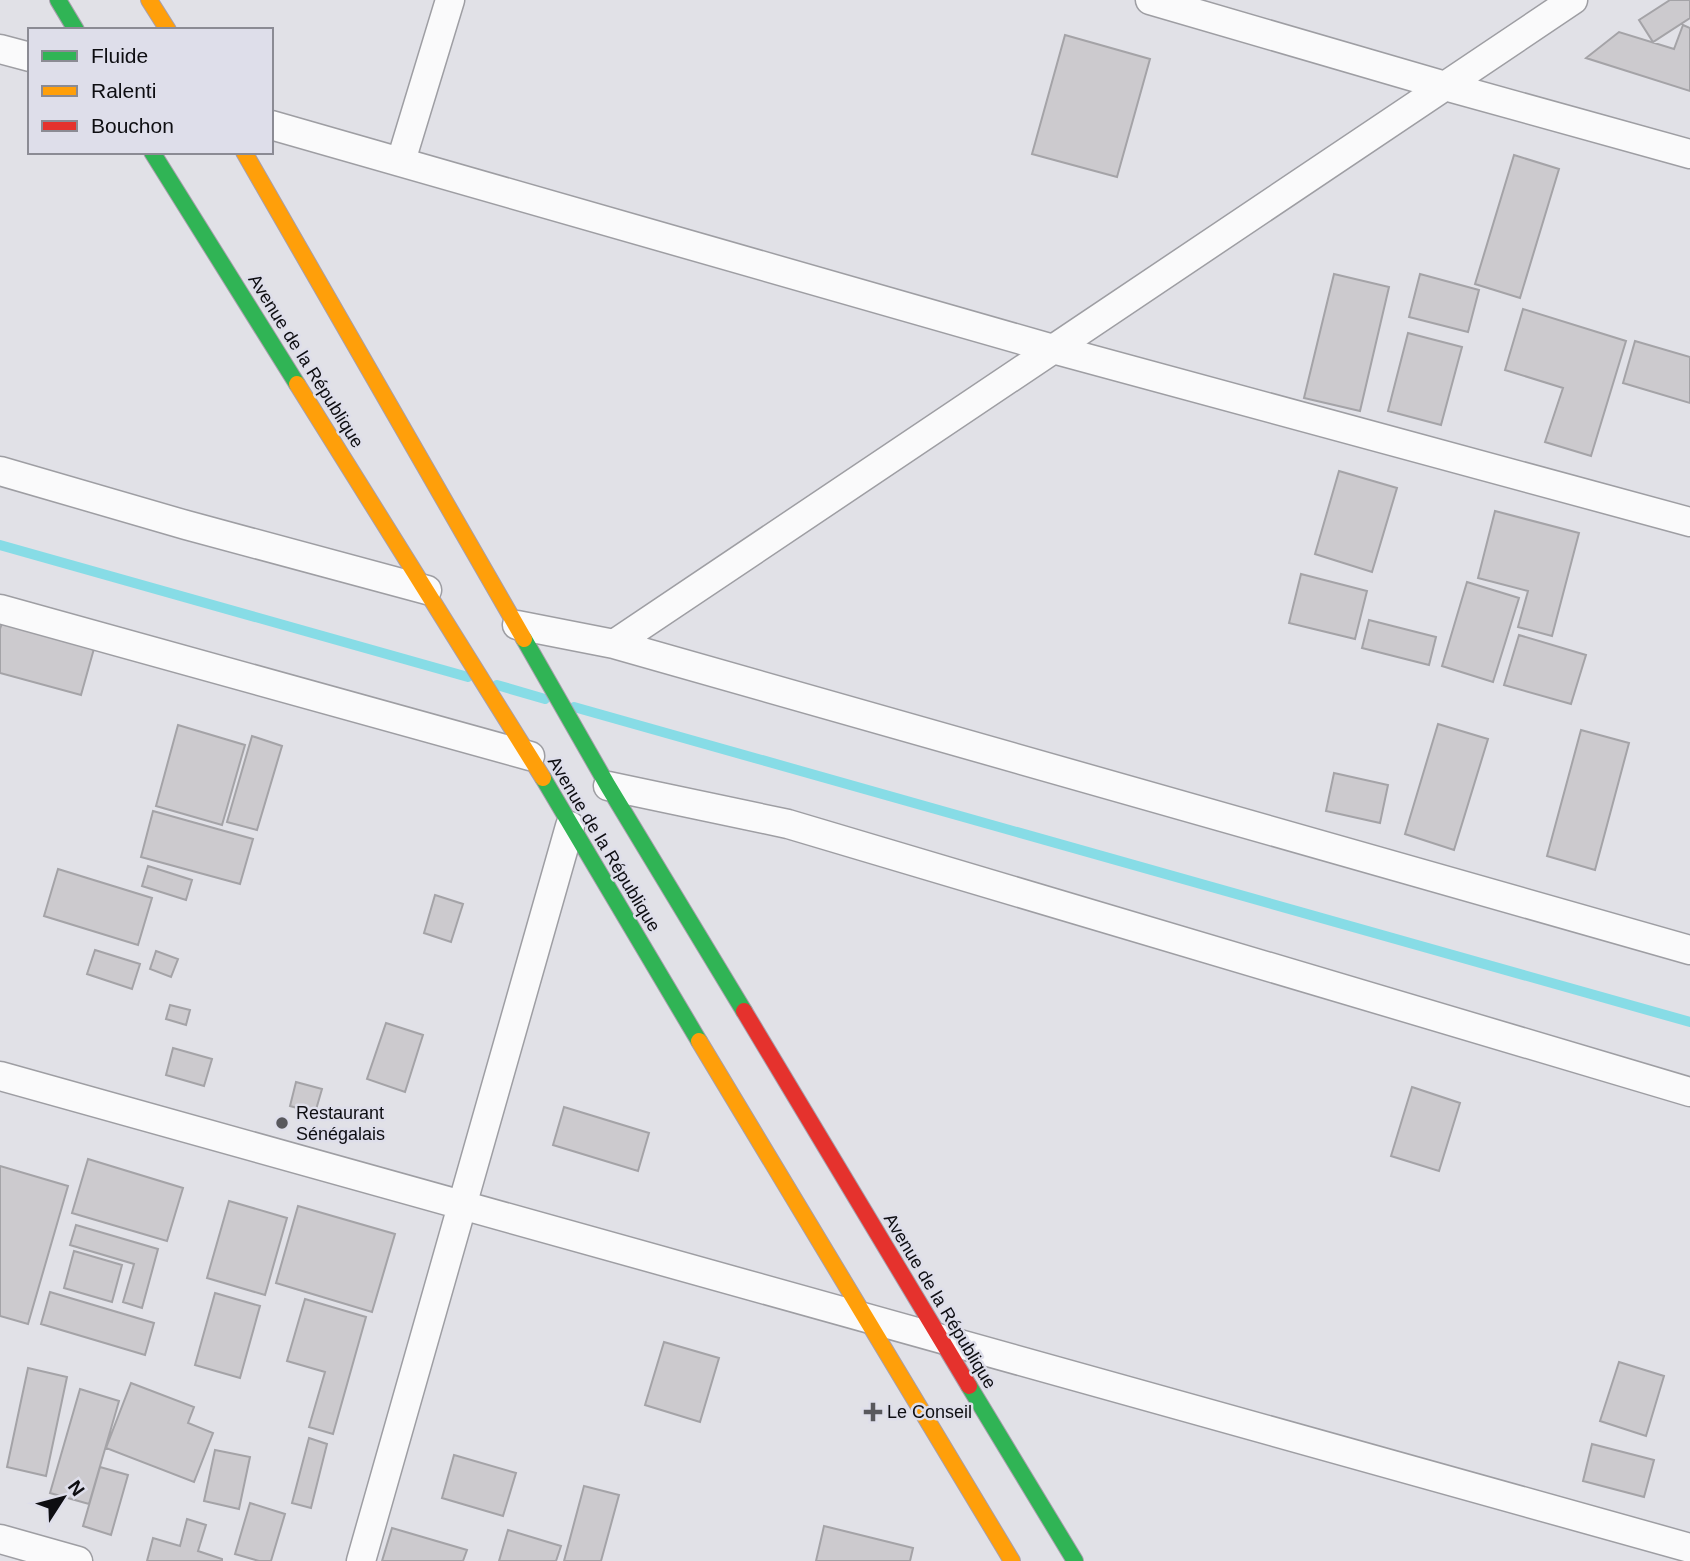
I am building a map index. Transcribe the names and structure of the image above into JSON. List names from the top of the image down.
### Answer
{
  "streets": {
    "main road": ["Avenue de la République"]
  },
  "places": {
    "other": ["Restaurant Sénégalais"],
    "health": ["Le Conseil"]
  },
  "legend": ["Fluide", "Ralenti", "Bouchon"],
  "north": "top right"
}
